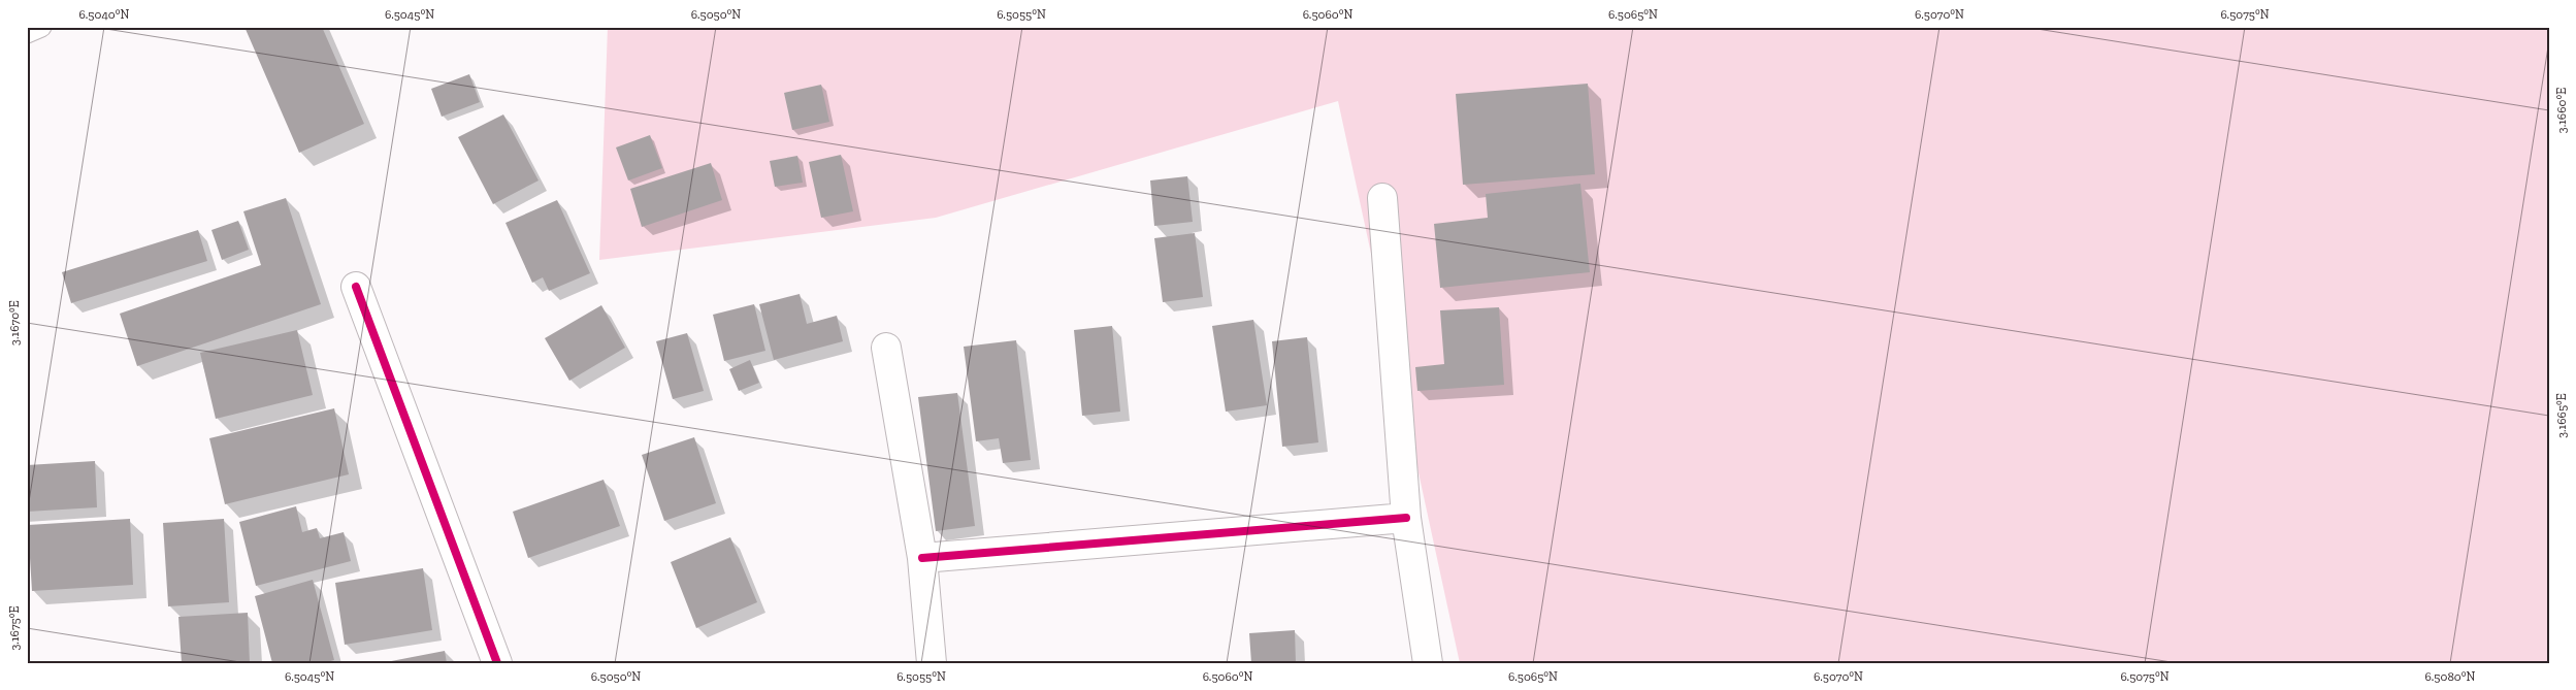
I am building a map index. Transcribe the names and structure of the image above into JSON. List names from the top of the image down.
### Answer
{
  "coordinates": [
    "6.5040°N",
    "6.5045°N",
    "6.5050°N",
    "6.5055°N",
    "6.5060°N",
    "6.5065°N",
    "6.5070°N",
    "6.5075°N",
    "3.1660°E",
    "3.1670°E",
    "3.1665°E",
    "3.1675°E",
    "6.5080°N"
  ]
}
